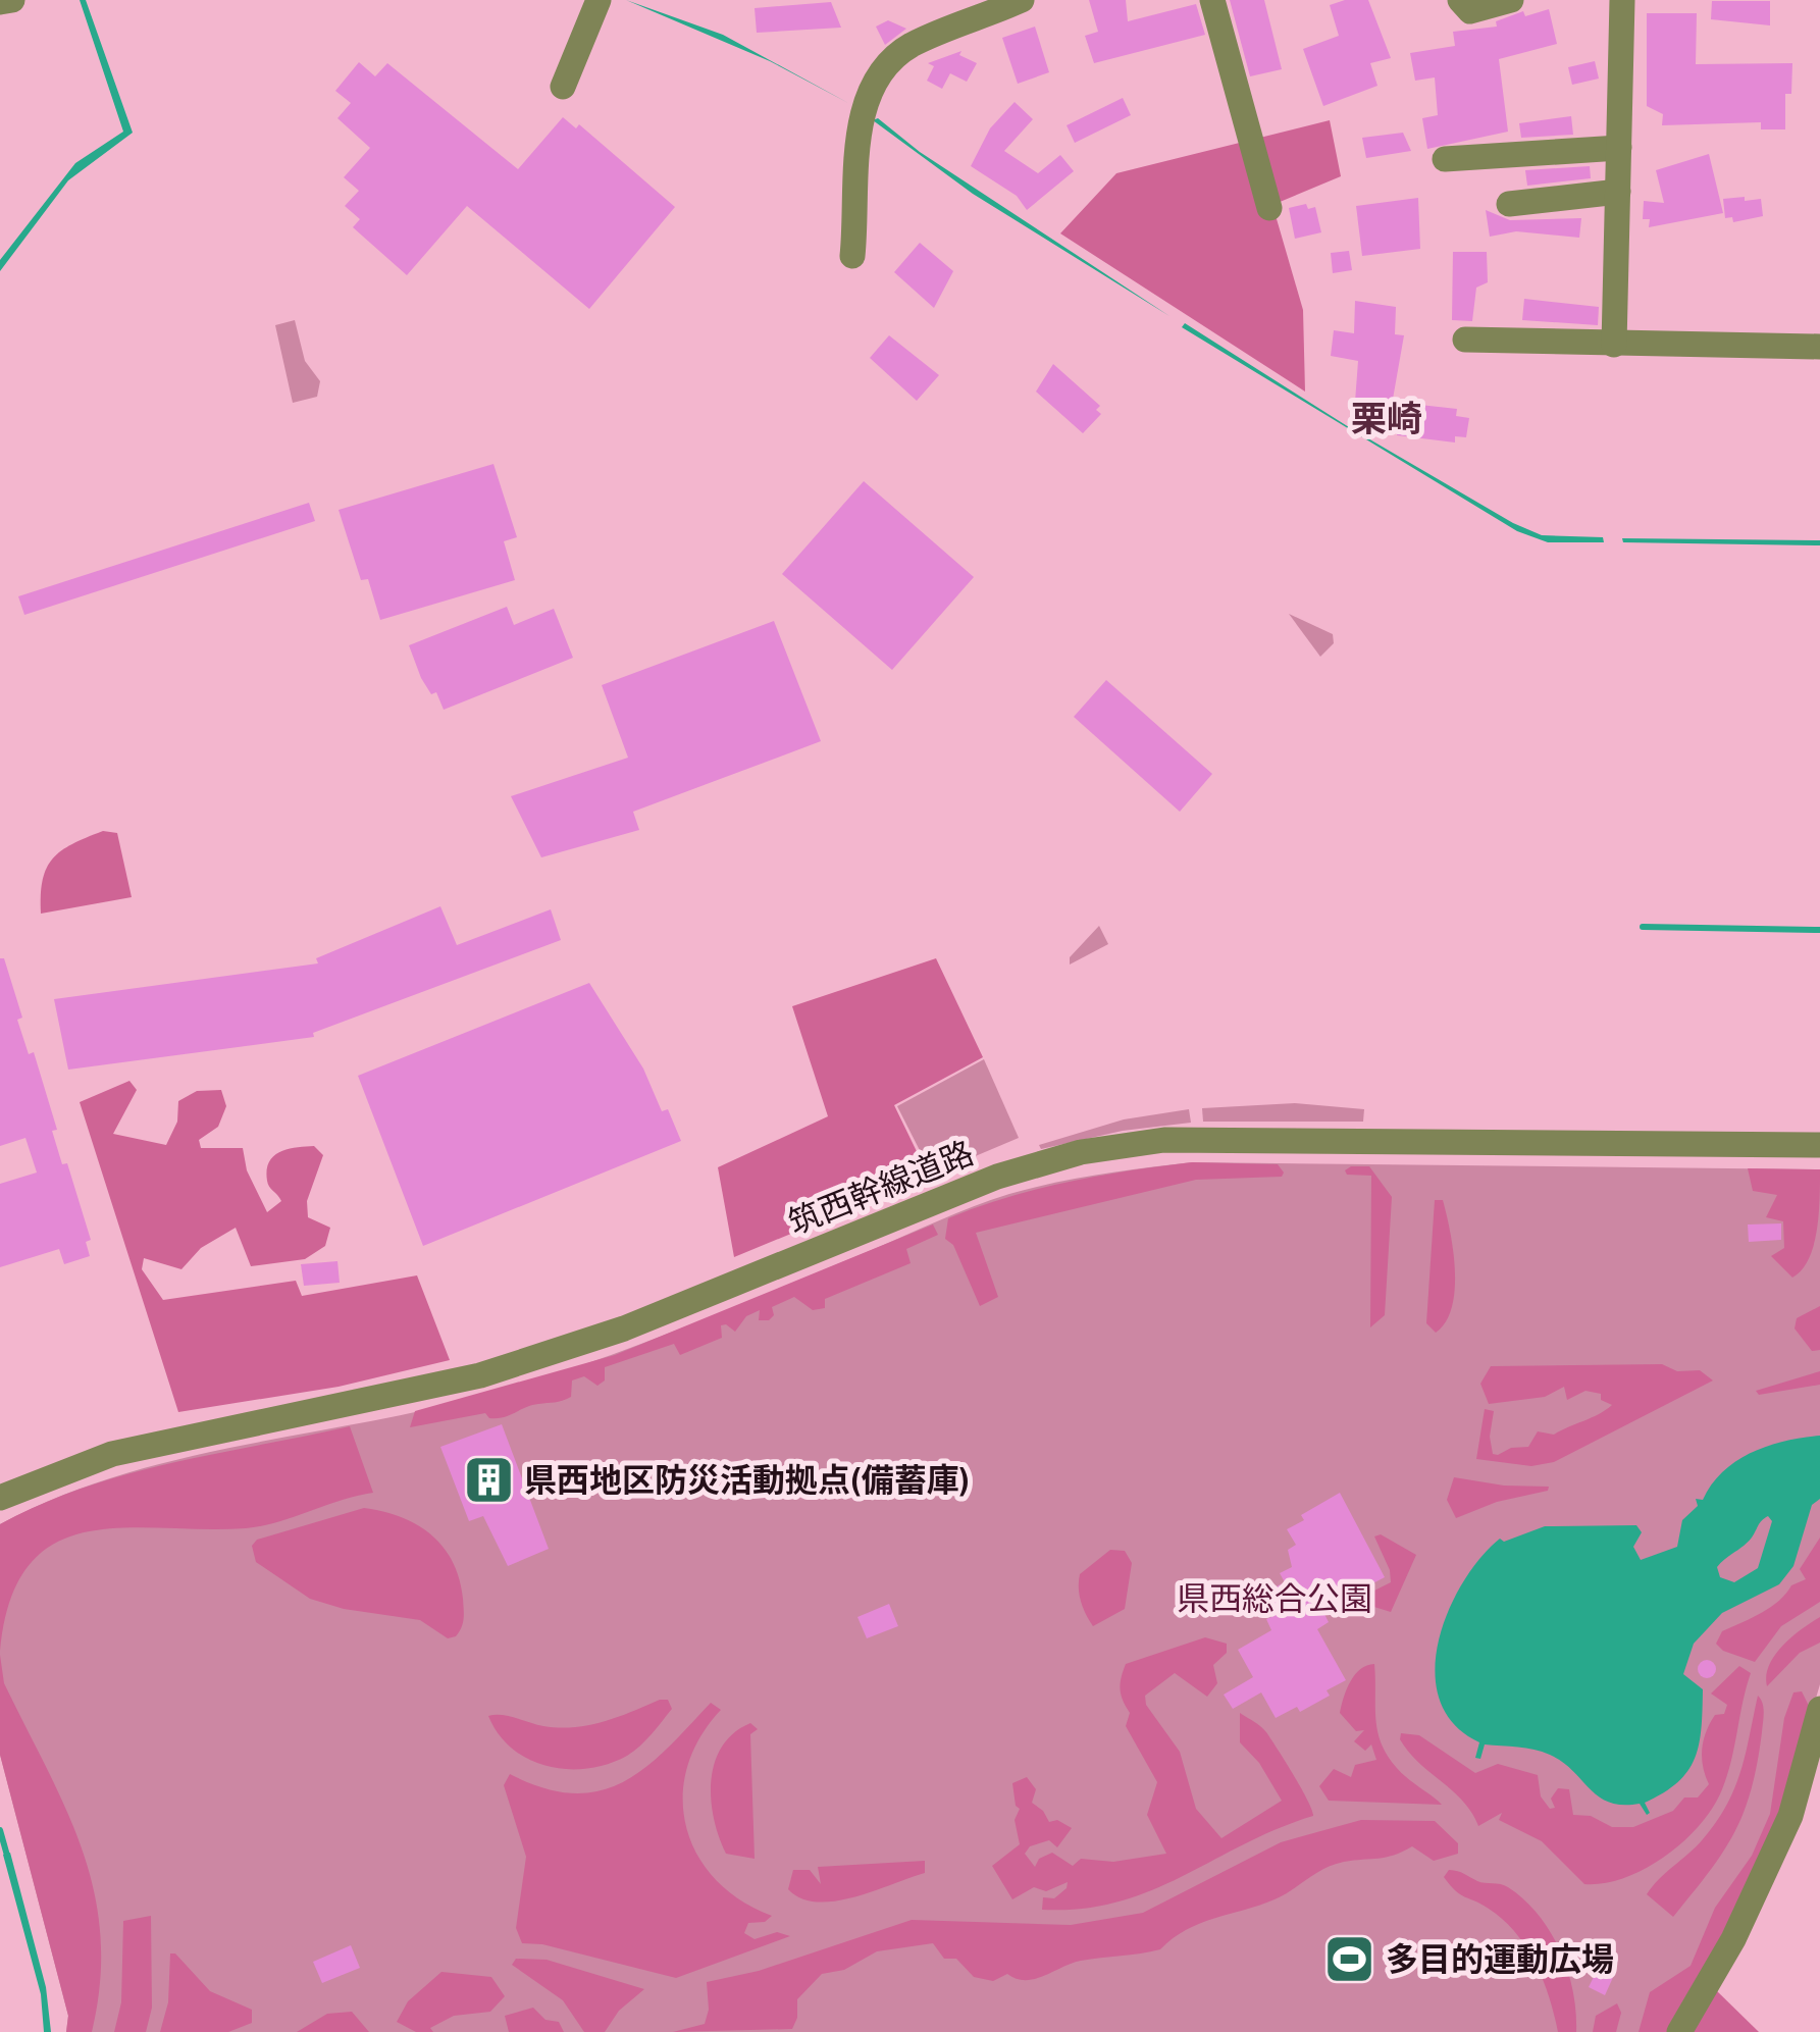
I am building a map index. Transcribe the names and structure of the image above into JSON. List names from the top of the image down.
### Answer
{
  "streets": {
    "street": ["筑西幹線道路"]
  },
  "districts": ["栗崎"],
  "parks": ["県西総合公園"],
  "places": {
    "building": ["県西地区防災活動拠点(備蓄庫)"],
    "sports": ["多目的運動広場"]
  }
}
